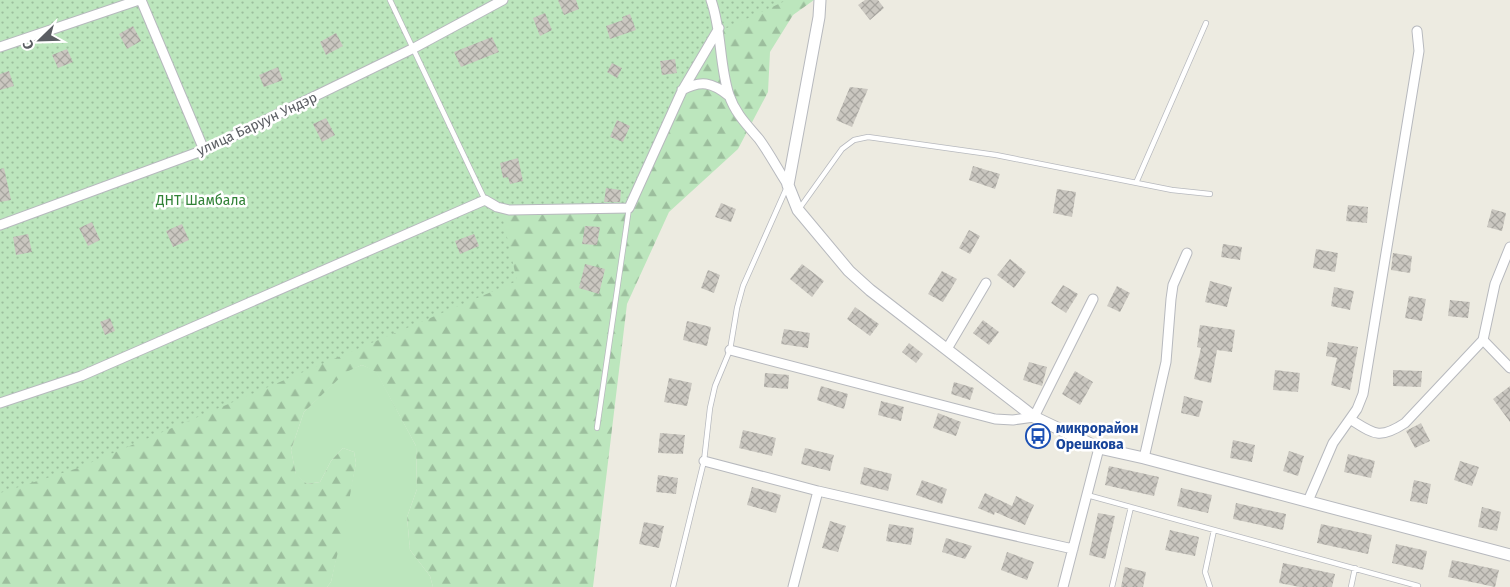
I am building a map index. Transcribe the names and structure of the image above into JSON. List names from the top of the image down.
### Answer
{
  "streets": {
    "street": ["улица Баруун Ундэр"]
  },
  "parks": ["ДНТ Шамбала"],
  "places": {
    "bus stop": ["микрорайон Орешкова"]
  },
  "north": "bottom left"
}
